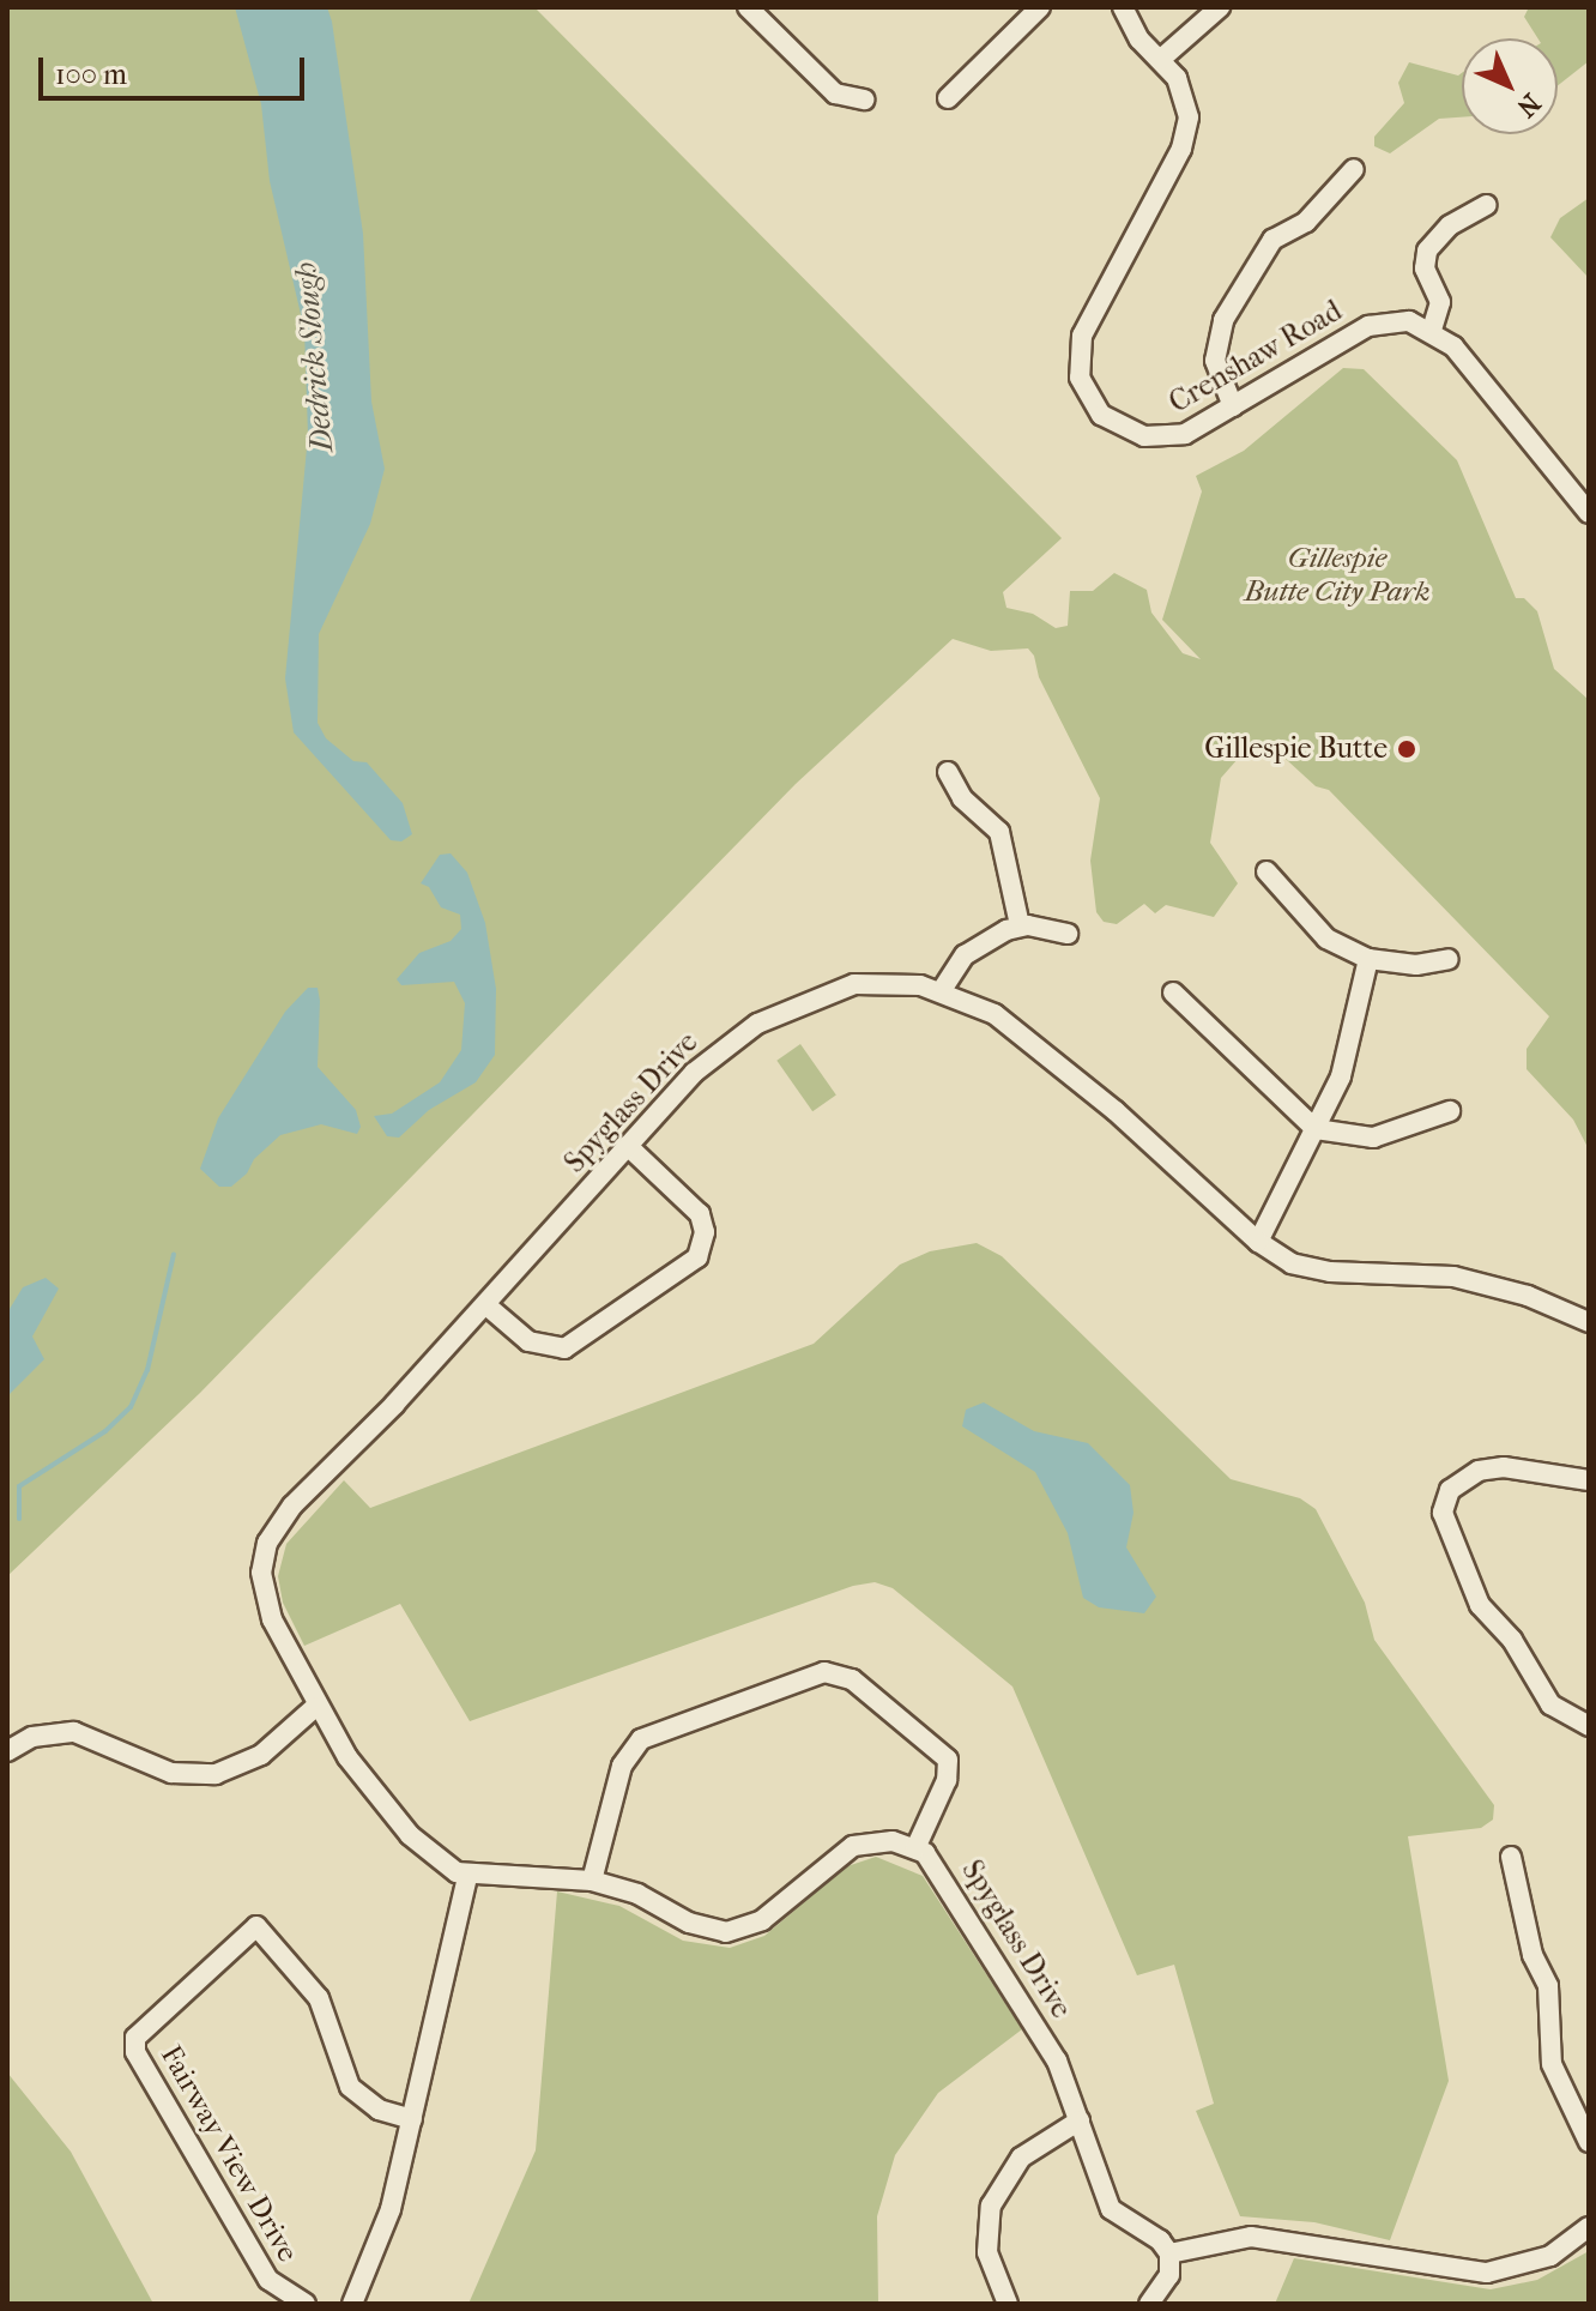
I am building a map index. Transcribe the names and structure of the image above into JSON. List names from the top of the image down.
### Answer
{
  "streets": {
    "street": ["Crenshaw Road", "Spyglass Drive", "Fairway View Drive"]
  },
  "water": ["Dedrick Slough"],
  "parks": ["Gillespie Butte City Park"],
  "places": ["Gillespie Butte"],
  "scale_bar": "100 m",
  "north": "bottom right"
}
